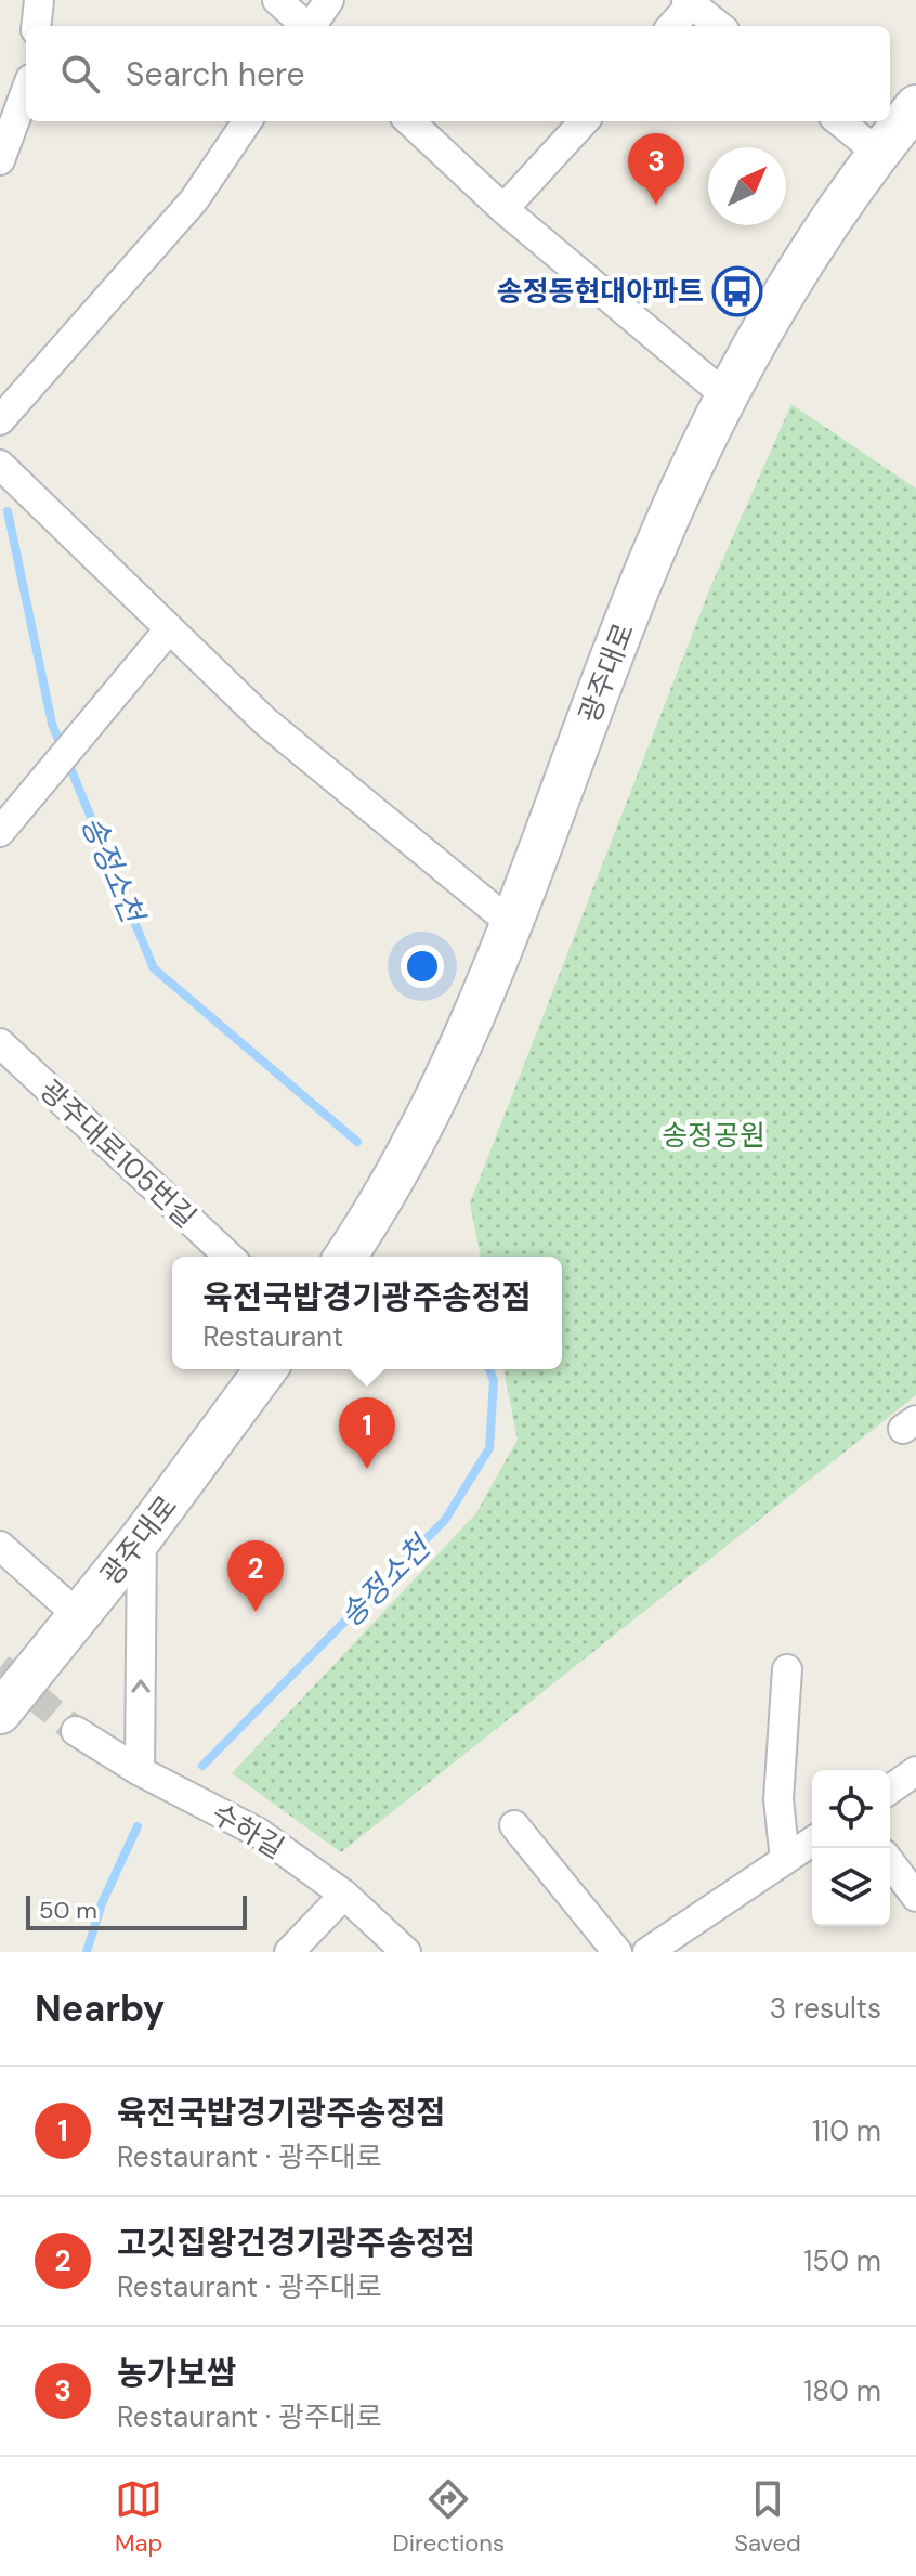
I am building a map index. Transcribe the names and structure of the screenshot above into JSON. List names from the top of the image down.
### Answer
{
  "streets": {
    "street": ["광주대로", "광주대로105번길", "수하길"]
  },
  "water": ["송정소천"],
  "parks": ["송정공원"],
  "places": {
    "bus stop": ["송정동현대아파트"]
  },
  "scale_bar": "50 m",
  "north": "top right",
  "page": {
    "search": "Search here",
    "pins": ["3", "1", "2"],
    "popup": ["육전국밥경기광주송정점", "Restaurant"],
    "scale": "50 m",
    "heading": ["Nearby", "3 results"],
    "list": [
      {
        "mark": "1",
        "name": "육전국밥경기광주송정점",
        "note": "Restaurant · 광주대로",
        "value": "110 m"
      },
      {
        "mark": "2",
        "name": "고깃집왕건경기광주송정점",
        "note": "Restaurant · 광주대로",
        "value": "150 m"
      },
      {
        "mark": "3",
        "name": "농가보쌈",
        "note": "Restaurant · 광주대로",
        "value": "180 m"
      }
    ],
    "nav": ["Map", "Directions", "Saved"]
  }
}
